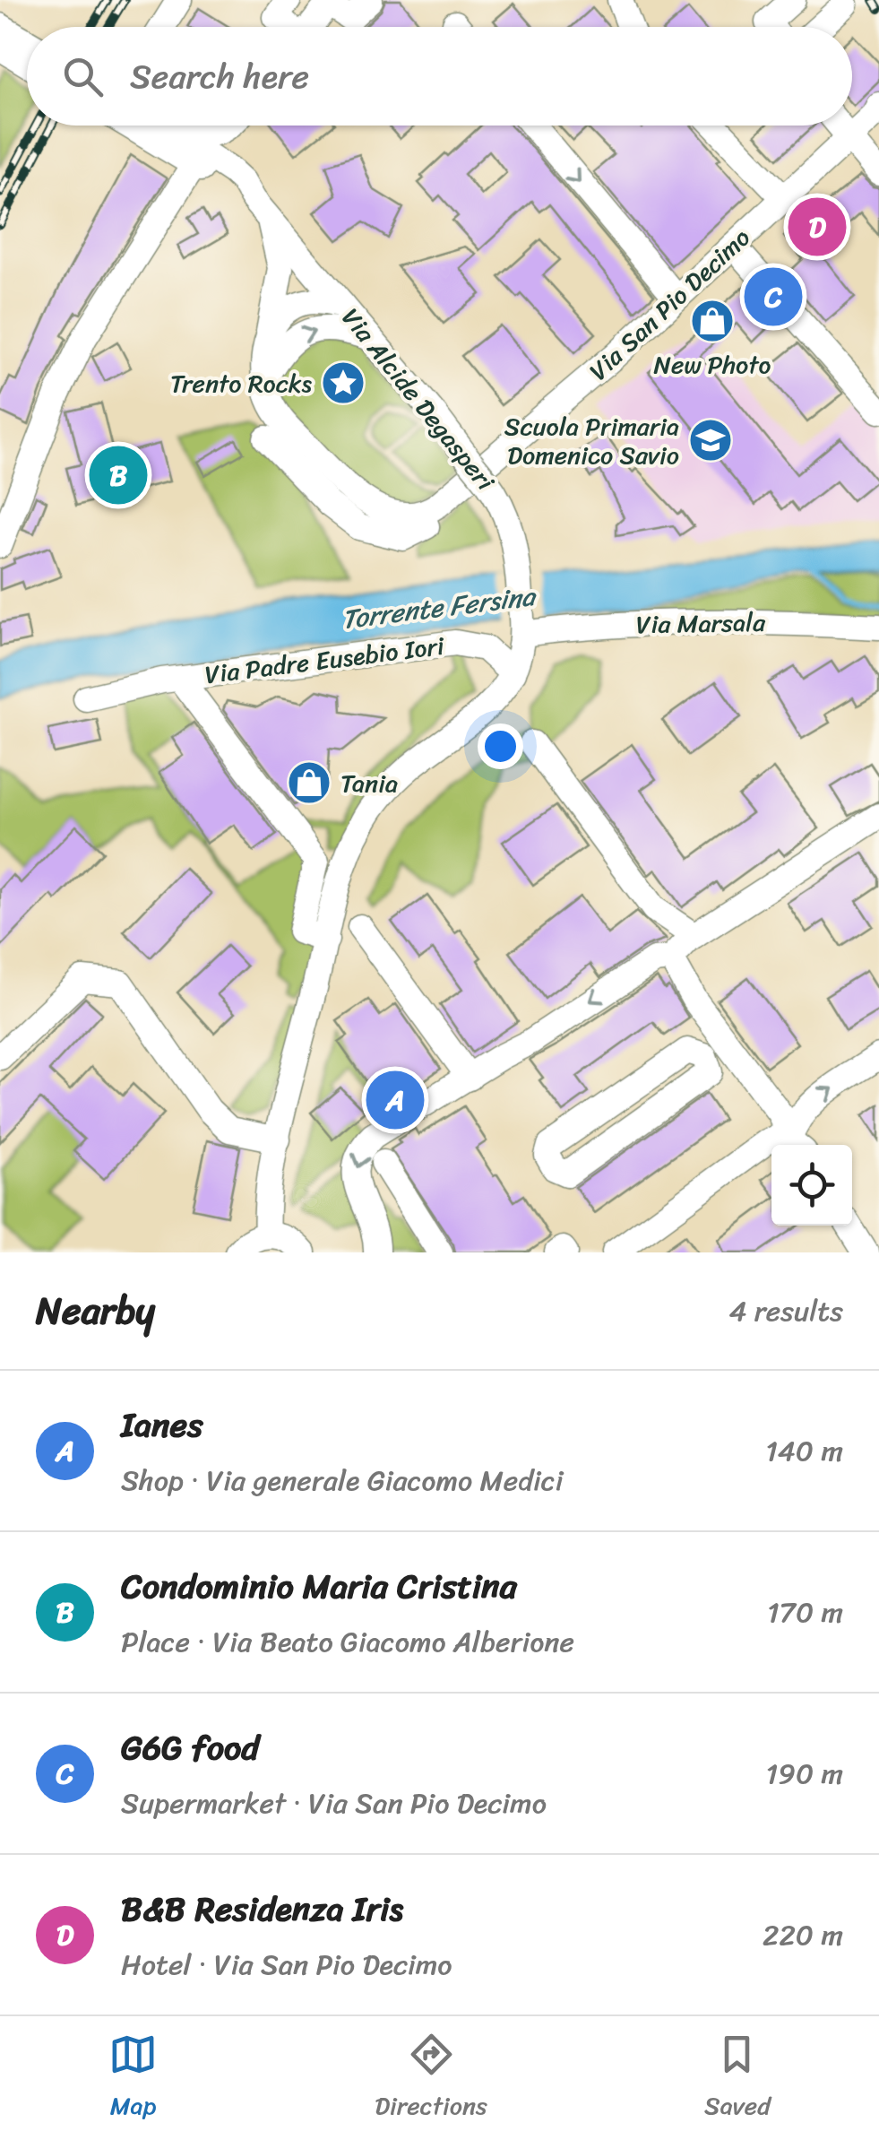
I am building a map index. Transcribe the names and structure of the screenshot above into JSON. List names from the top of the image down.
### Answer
{
  "streets": {
    "street": [
      "Via San Pio Decimo",
      "Via Alcide Degasperi",
      "Via Marsala",
      "Via Padre Eusebio Iori"
    ]
  },
  "crossings": [
    ["Via Alcide Degasperi", "Via Marsala"],
    ["Via Alcide Degasperi", "Via Padre Eusebio Iori"]
  ],
  "water": ["Torrente Fersina"],
  "places": {
    "shop": ["New Photo", "Tania"],
    "place": ["Trento Rocks"],
    "school or university": ["Scuola Primaria Domenico Savio"]
  },
  "page": {
    "search": "Search here",
    "pins": [
      "D",
      "C",
      "B",
      "A"
    ],
    "heading": ["Nearby", "4 results"],
    "list": [
      {
        "mark": "A",
        "name": "Ianes",
        "note": "Shop · Via generale Giacomo Medici",
        "value": "140 m"
      },
      {
        "mark": "B",
        "name": "Condominio Maria Cristina",
        "note": "Place · Via Beato Giacomo Alberione",
        "value": "170 m"
      },
      {
        "mark": "C",
        "name": "G6G food",
        "note": "Supermarket · Via San Pio Decimo",
        "value": "190 m"
      },
      {
        "mark": "D",
        "name": "B&B Residenza Iris",
        "note": "Hotel · Via San Pio Decimo",
        "value": "220 m"
      }
    ],
    "nav": ["Map", "Directions", "Saved"]
  }
}
